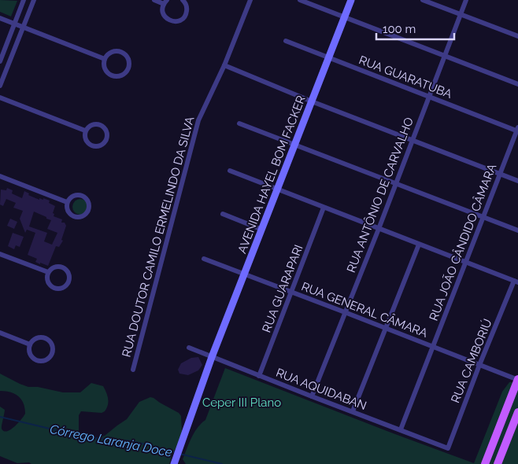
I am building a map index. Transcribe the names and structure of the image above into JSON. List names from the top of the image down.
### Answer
{
  "streets": {
    "street": [
      "RUA GUARATUBA",
      "AVENIDA HAYEL BOM FACKER",
      "RUA ANTÔNIO DE CARVALHO",
      "RUA DOUTOR CAMILO ERMELINDO DA SILVA",
      "RUA JOÃO CÂNDIDO CÂMARA",
      "RUA GUARAPARI",
      "RUA GENERAL CÂMARA",
      "RUA CAMBORIÚ",
      "RUA AQUIDABAN"
    ]
  },
  "crossings": [
    ["RUA GUARATUBA", "AVENIDA HAYEL BOM FACKER"],
    ["RUA GUARATUBA", "RUA ANTÔNIO DE CARVALHO"],
    ["RUA GUARATUBA", "RUA JOÃO CÂNDIDO CÂMARA"],
    ["AVENIDA HAYEL BOM FACKER", "RUA GENERAL CÂMARA"],
    ["AVENIDA HAYEL BOM FACKER", "RUA AQUIDABAN"],
    ["RUA ANTÔNIO DE CARVALHO", "RUA GENERAL CÂMARA"],
    ["RUA ANTÔNIO DE CARVALHO", "RUA AQUIDABAN"],
    ["RUA JOÃO CÂNDIDO CÂMARA", "RUA GENERAL CÂMARA"],
    ["RUA JOÃO CÂNDIDO CÂMARA", "RUA AQUIDABAN"],
    ["RUA GUARAPARI", "RUA GENERAL CÂMARA"],
    ["RUA GUARAPARI", "RUA AQUIDABAN"],
    ["RUA GENERAL CÂMARA", "RUA CAMBORIÚ"],
    ["RUA CAMBORIÚ", "RUA AQUIDABAN"]
  ],
  "water": ["Córrego Laranja Doce"],
  "parks": ["Ceper III Plano"],
  "scale_bar": "100 m"
}
